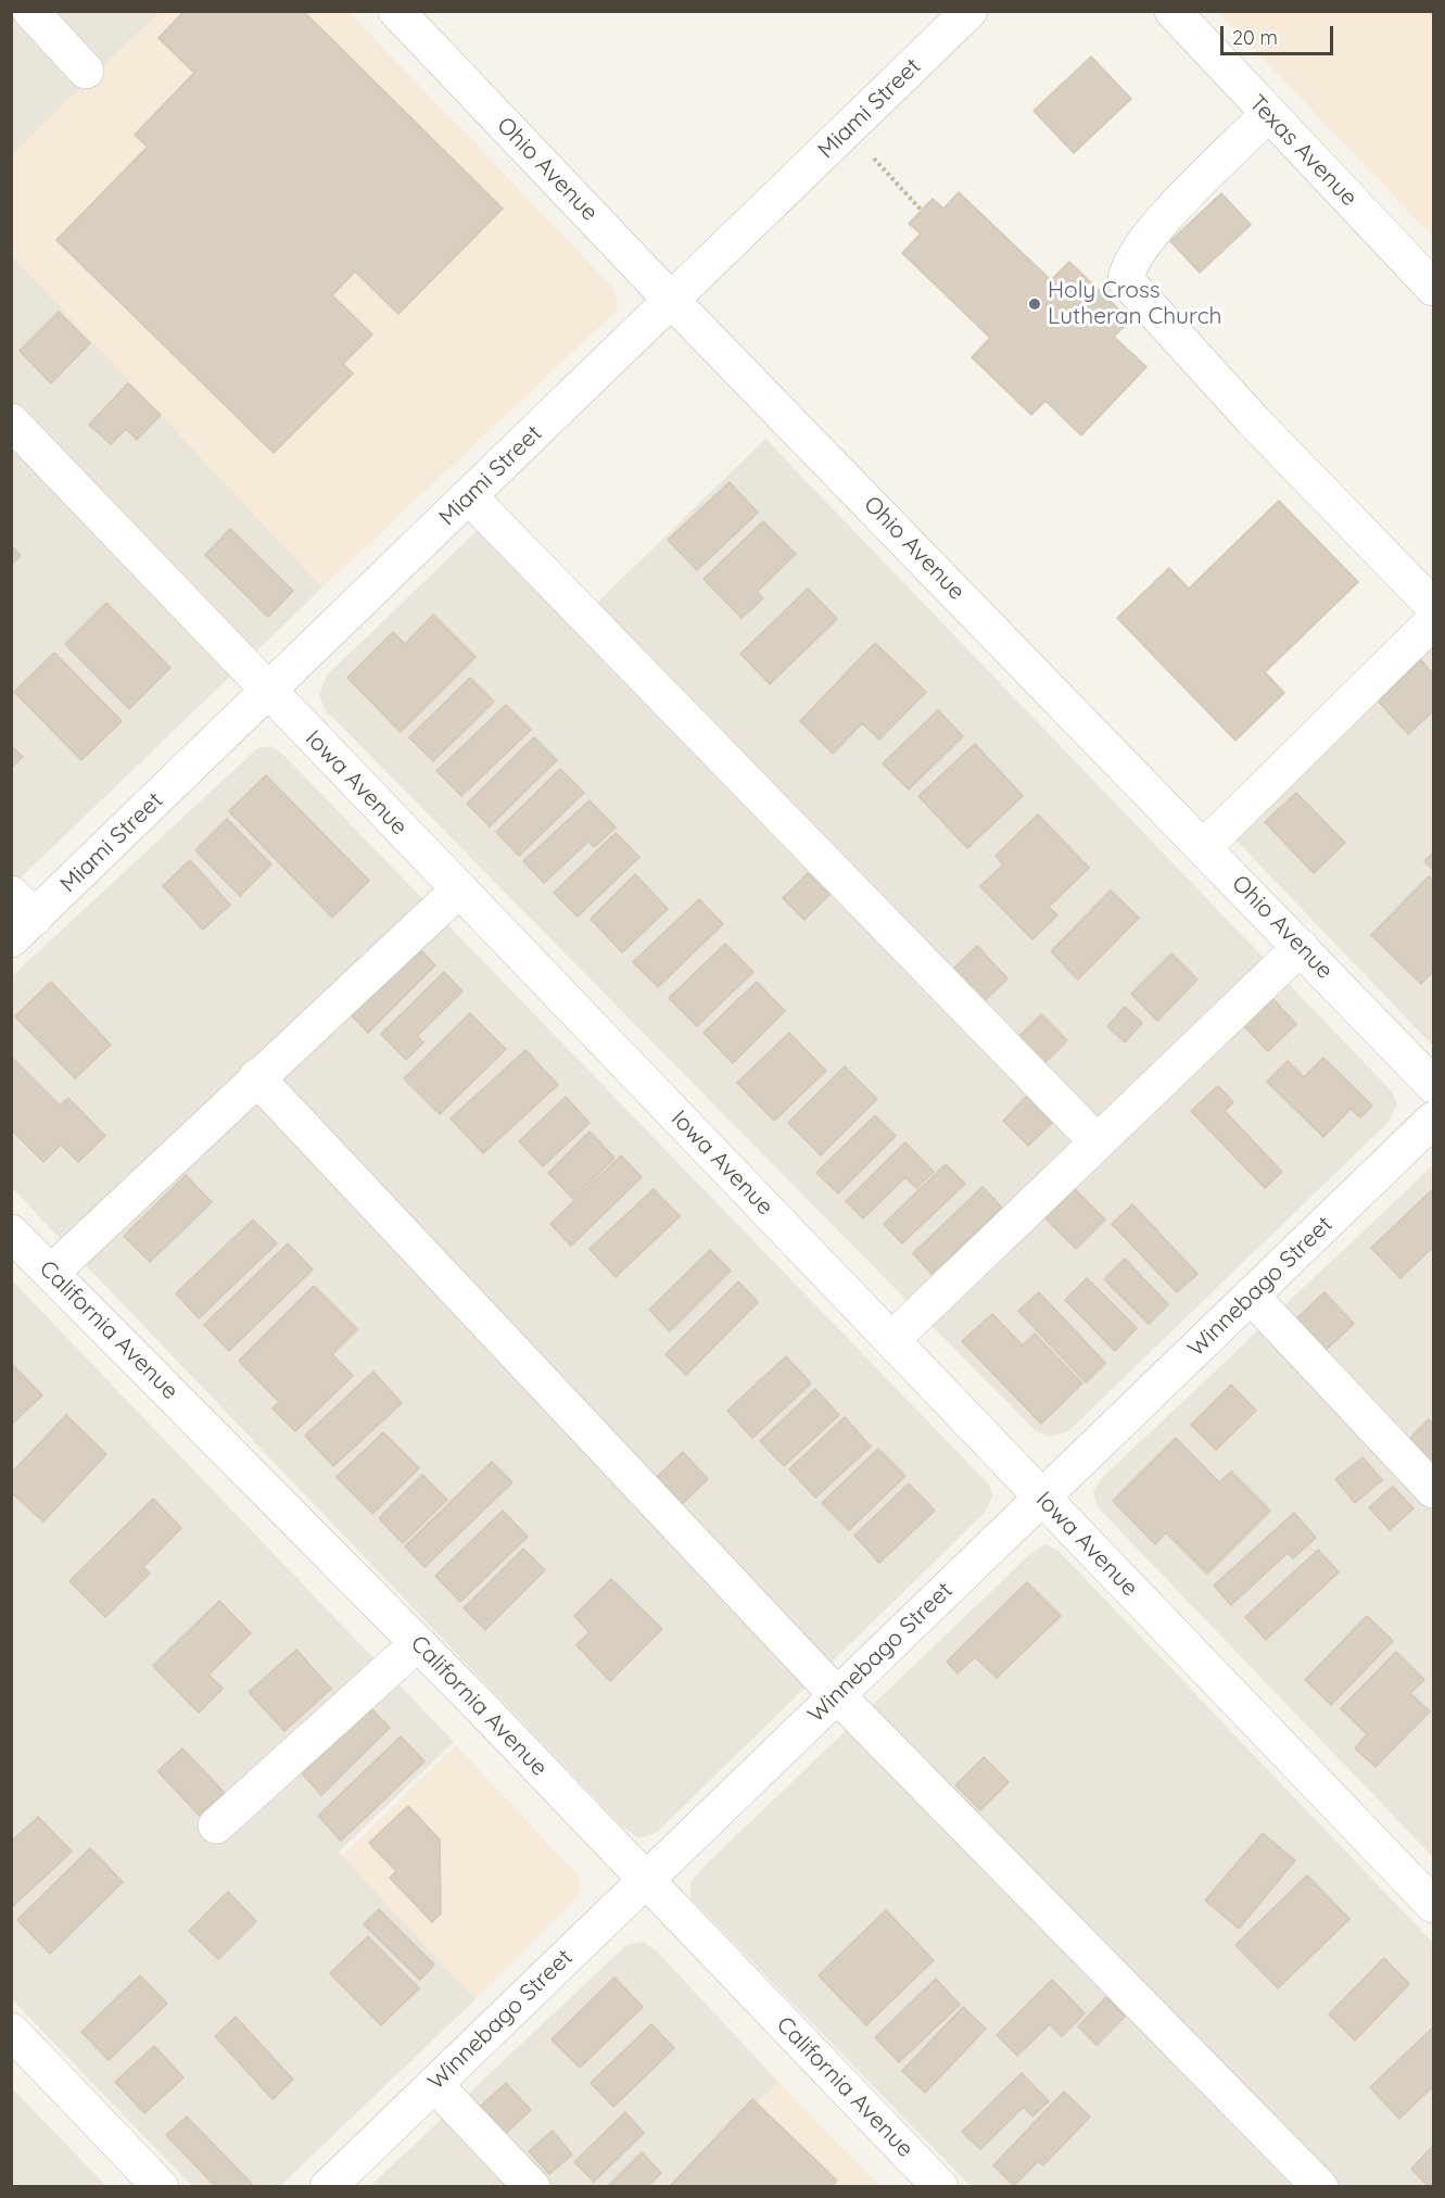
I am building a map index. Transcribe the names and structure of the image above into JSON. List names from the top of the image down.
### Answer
{
  "streets": {
    "street": [
      "Miami Street",
      "Texas Avenue",
      "Ohio Avenue",
      "Iowa Avenue",
      "Winnebago Street",
      "California Avenue"
    ]
  },
  "crossings": [
    ["Miami Street", "Ohio Avenue"],
    ["Miami Street", "Iowa Avenue"],
    ["Iowa Avenue", "Winnebago Street"],
    ["Winnebago Street", "California Avenue"]
  ],
  "places": ["Holy Cross Lutheran Church"],
  "scale_bar": "20 m"
}
